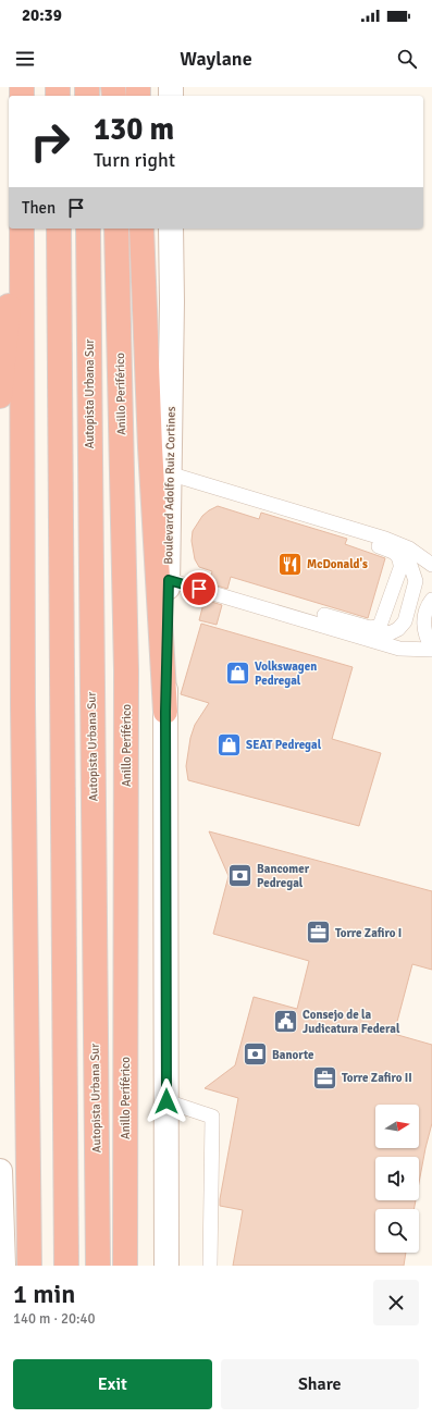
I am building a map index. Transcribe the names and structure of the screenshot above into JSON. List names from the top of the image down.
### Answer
{
  "streets": {
    "highway": ["Autopista Urbana Sur", "Anillo Periférico"],
    "main road": ["Boulevard Adolfo Ruiz Cortines"]
  },
  "places": {
    "restaurant": ["McDonald's"],
    "shop": ["Volkswagen Pedregal", "SEAT Pedregal"],
    "bank": ["Bancomer Pedregal", "Banorte"],
    "office": ["Torre Zafiro I", "Torre Zafiro II"],
    "public building": ["Consejo de la Judicatura Federal"]
  },
  "north": "right",
  "page": {
    "status": "20:39",
    "header": "Waylane",
    "turn": ["130 m", "Turn right"],
    "then": "Then",
    "heading": ["1 min", "140 m · 20:40"],
    "buttons": ["Exit", "Share"]
  }
}
